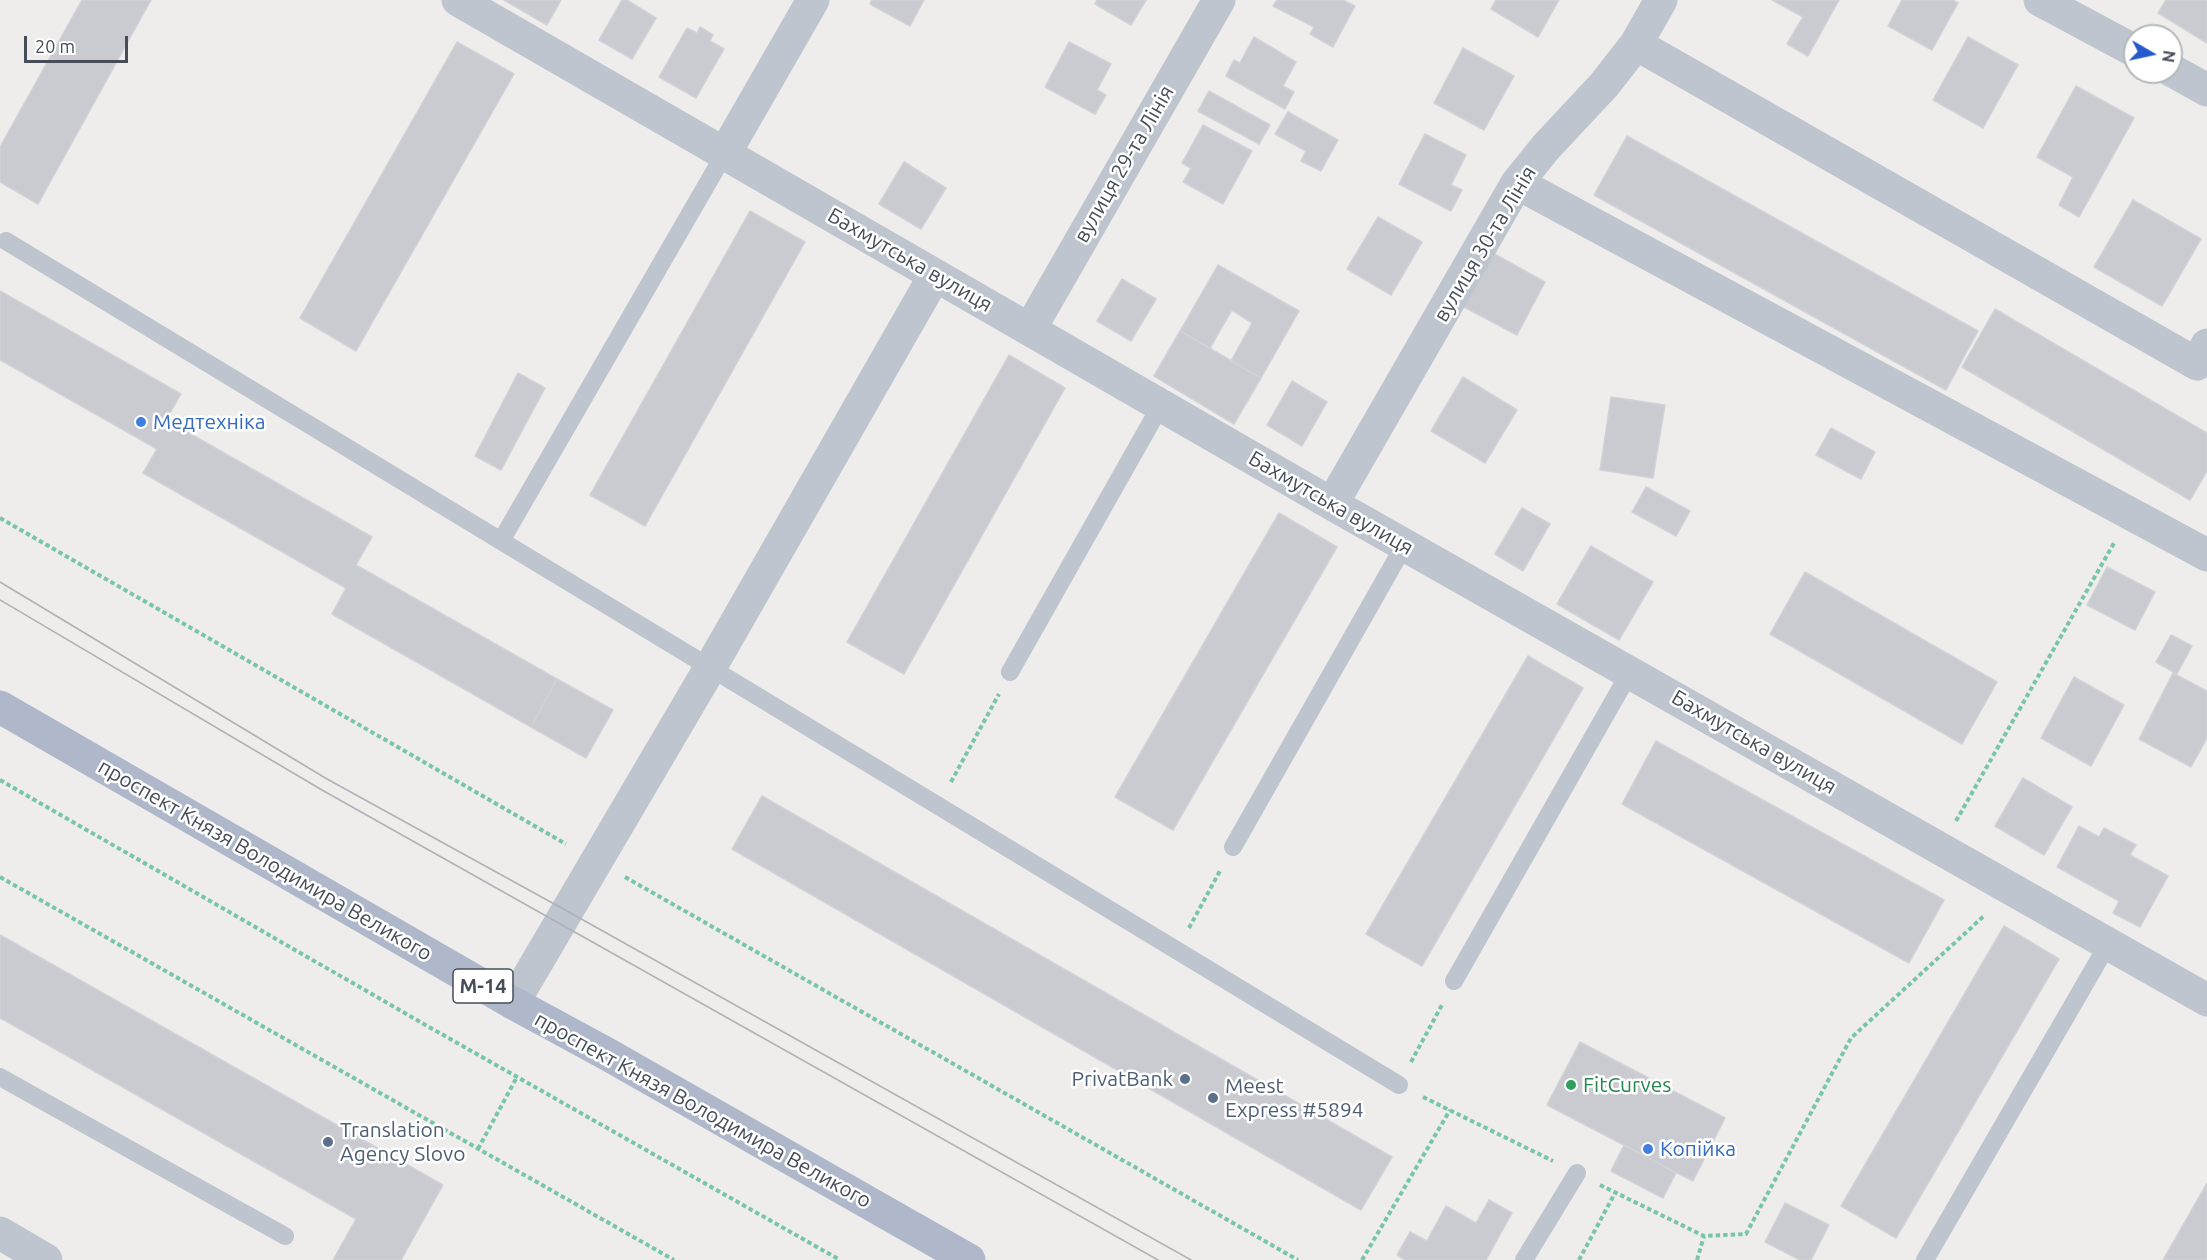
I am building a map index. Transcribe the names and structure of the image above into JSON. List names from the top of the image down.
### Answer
{
  "streets": {
    "main road": ["проспект Князя Володимира Великого", "М-14"],
    "street": ["вулиця 29-та Лінія", "вулиця 30-та Лінія", "Бахмутська вулиця"]
  },
  "crossings": [
    ["вулиця 29-та Лінія", "Бахмутська вулиця"],
    ["вулиця 30-та Лінія", "Бахмутська вулиця"]
  ],
  "places": [
    "Медтехніка",
    "PrivatBank",
    "FitCurves",
    "Meest Express #5894",
    "Translation Agency Slovo",
    "Копійка"
  ],
  "scale_bar": "20 m",
  "north": "right"
}
